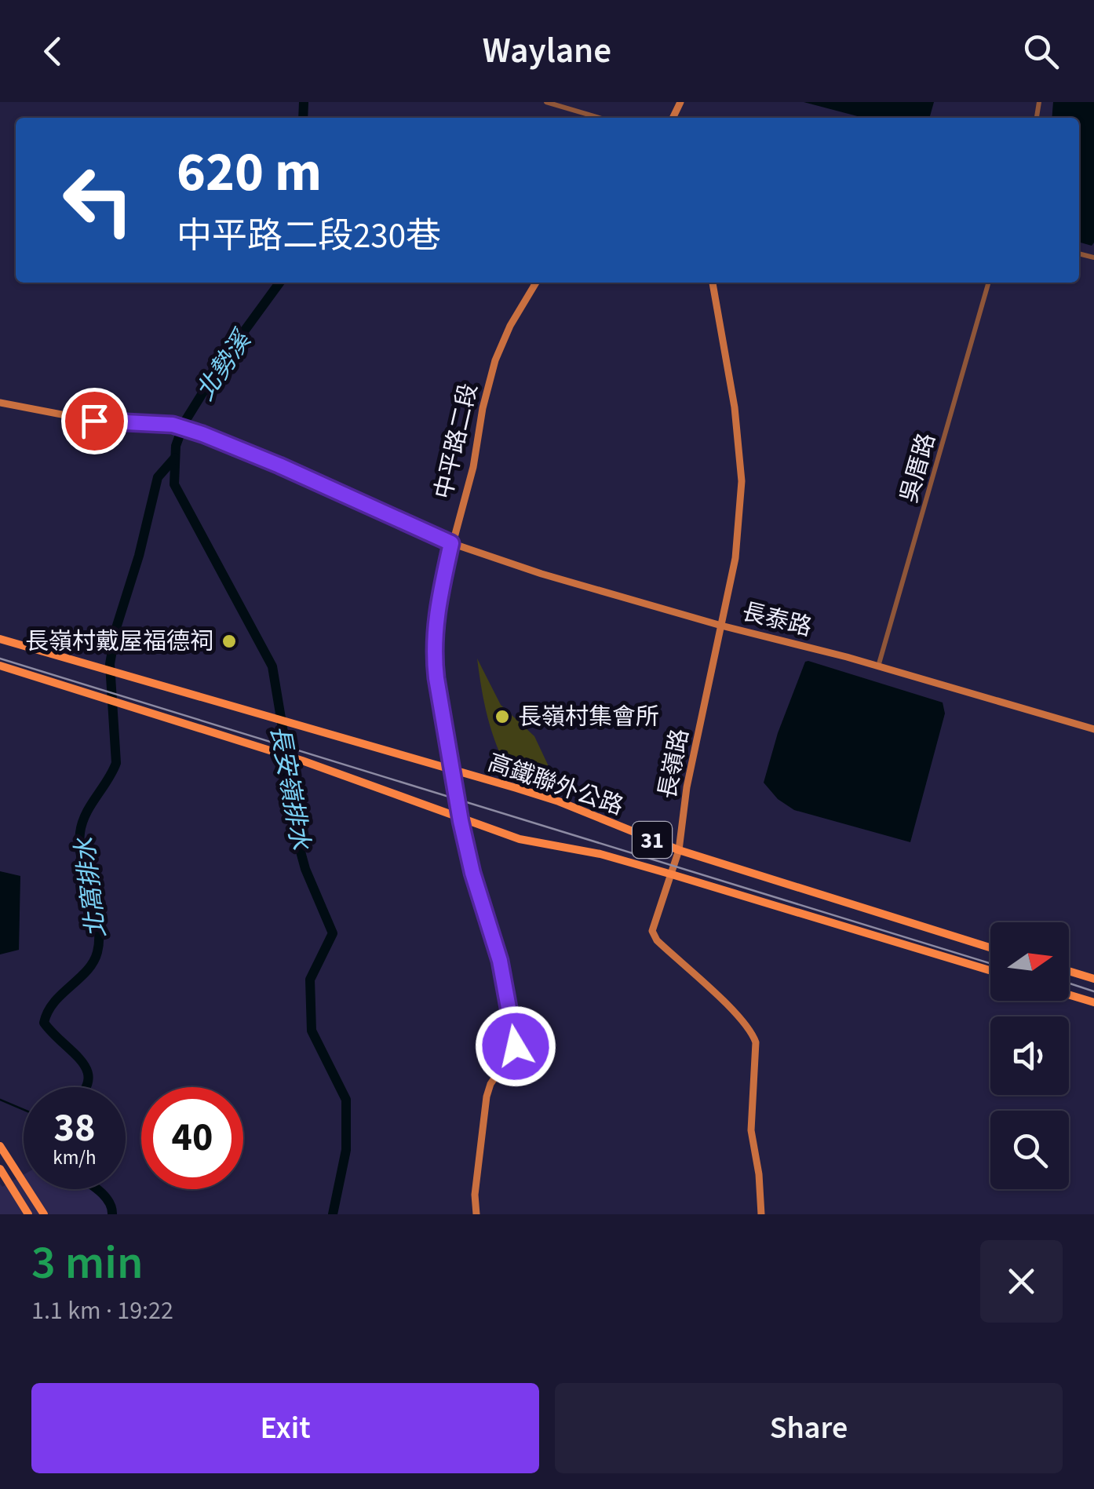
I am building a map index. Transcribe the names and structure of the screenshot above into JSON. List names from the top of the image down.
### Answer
{
  "streets": {
    "main road": ["高鐵聯外公路", "31"],
    "street": [
      "中平路二段",
      "吳厝路",
      "長泰路",
      "長嶺路"
    ]
  },
  "crossings": [
    ["中平路二段", "長泰路"],
    ["中平路二段", "高鐵聯外公路"],
    ["中平路二段", "31"],
    ["吳厝路", "長泰路"],
    ["長泰路", "長嶺路"],
    ["長嶺路", "高鐵聯外公路"],
    ["長嶺路", "31"]
  ],
  "water": ["北勢溪", "長安嶺排水", "北窩排水"],
  "places": ["長嶺村戴屋福德祠", "長嶺村集會所"],
  "north": "right",
  "page": {
    "header": "Waylane",
    "turn": ["620 m", "中平路二段230巷"],
    "speed": "38 km/h",
    "limit": "40",
    "heading": ["3 min", "1.1 km · 19:22"],
    "buttons": ["Exit", "Share"]
  }
}
